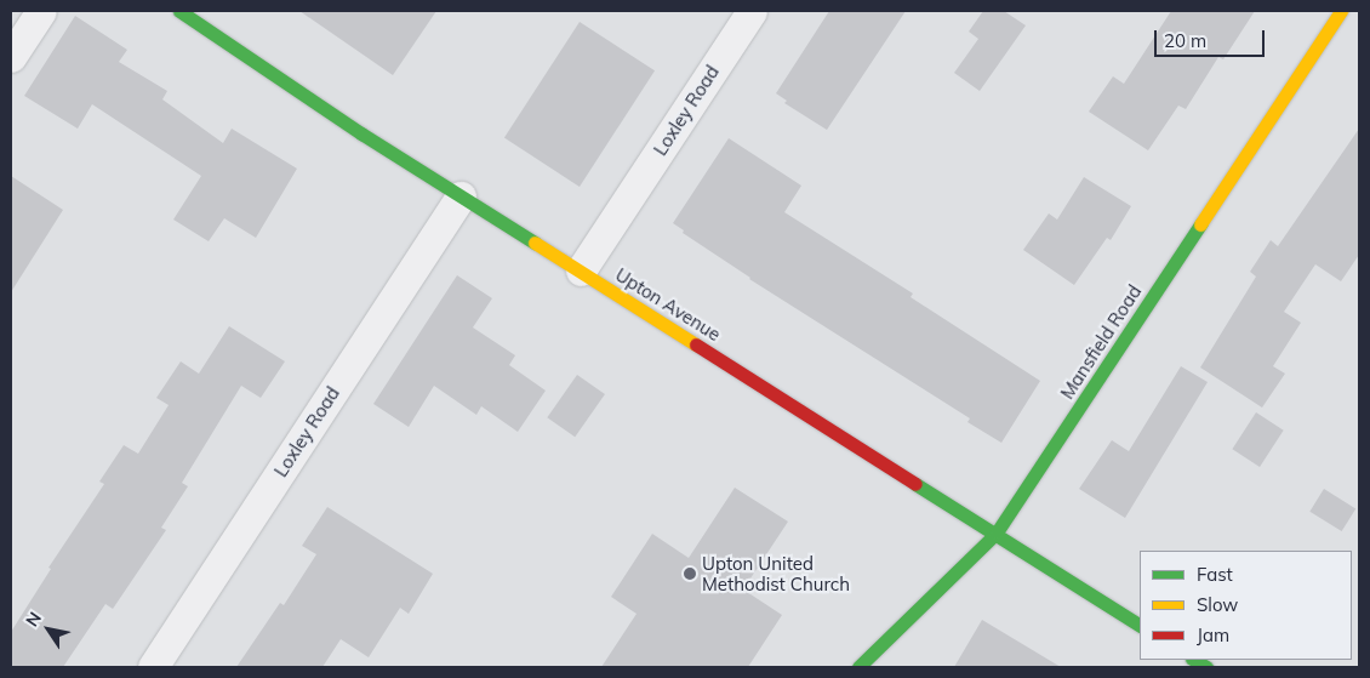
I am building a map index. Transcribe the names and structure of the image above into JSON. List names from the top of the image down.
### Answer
{
  "streets": {
    "street": ["Loxley Road", "Upton Avenue", "Mansfield Road"]
  },
  "crossings": [
    ["Loxley Road", "Upton Avenue"],
    ["Upton Avenue", "Mansfield Road"]
  ],
  "places": ["Upton United Methodist Church"],
  "legend": ["Fast", "Slow", "Jam"],
  "scale_bar": "20 m",
  "north": "top left"
}
